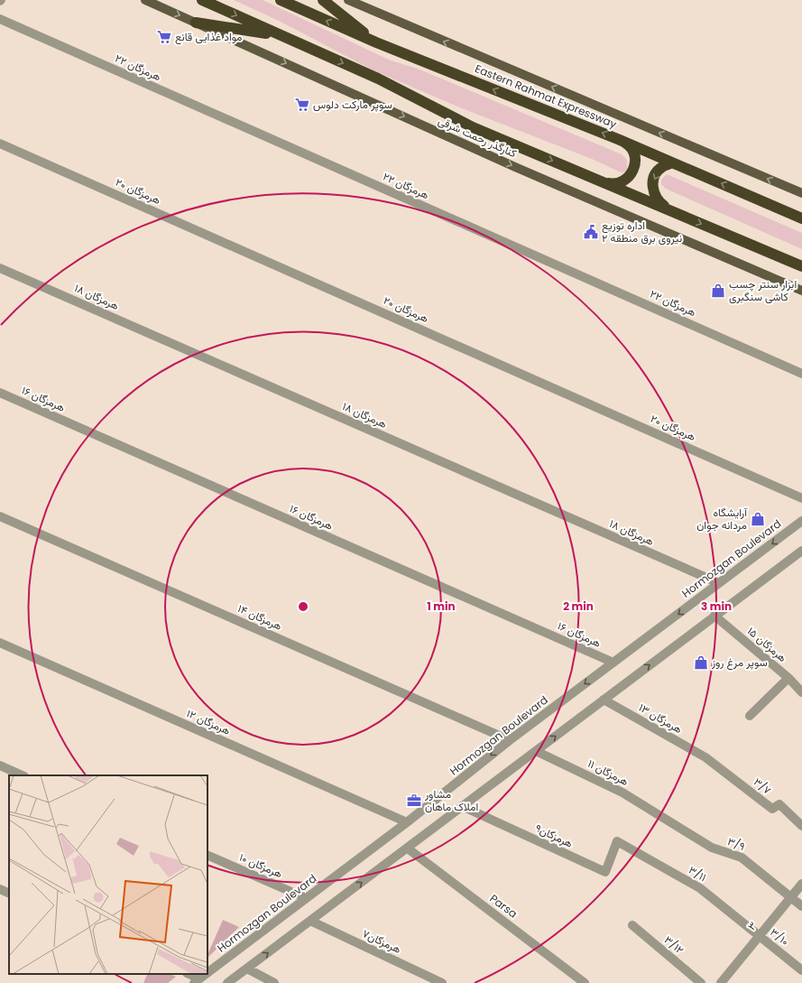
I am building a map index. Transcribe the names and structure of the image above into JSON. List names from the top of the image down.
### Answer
{
  "streets": {
    "highway": ["Eastern Rahmat Expressway"],
    "main road": ["کنارگذر رحمت شرقی"],
    "street": [
      "هرمزگان ۲۲",
      "هرمزگان ۲۰",
      "هرمزگان ۱۸",
      "هرمزگان ۱۶",
      "Hormozgan Boulevard",
      "هرمزگان ۱۴",
      "هرمزگان ۱۵",
      "هرمزگان ۱۳",
      "هرمزگان ۱۲",
      "هرمزگان ۱۱",
      "۳/۷",
      "هرمزگان۹",
      "۳/۹",
      "هرمزگان ۱۰",
      "۳/۱۱",
      "Parsa",
      "۳",
      "۳/۱۰",
      "هرمزگان۷",
      "۳/۱۲"
    ]
  },
  "crossings": [
    ["هرمزگان ۱۸", "Hormozgan Boulevard"],
    ["هرمزگان ۱۶", "Hormozgan Boulevard"],
    ["Hormozgan Boulevard", "هرمزگان ۱۴"],
    ["Hormozgan Boulevard", "هرمزگان ۱۲"],
    ["Hormozgan Boulevard", "هرمزگان ۱۰"],
    ["هرمزگان ۱۳", "۳/۷"],
    ["هرمزگان ۱۱", "۳/۹"],
    ["هرمزگان۹", "۳/۱۱"],
    ["۳/۹", "۳"],
    ["۳/۱۱", "۳"],
    ["۳/۱۱", "۳/۱۰"],
    ["۳", "۳/۱۰"]
  ],
  "one_way": ["کنارگذر رحمت شرقی"],
  "places": {
    "supermarket": ["مواد غذایی قانع", "سوپر مارکت دلوس"],
    "public building": ["اداره توزیع نیروی برق منطقه ۲"],
    "shop": ["ابزار سنتر چسب کاشی سنگبری", "آرایشگاه مردانه جوان", "سوپر مرغ روز"],
    "office": ["مشاور املاک ماهان"]
  },
  "rings": ["1 min", "2 min", "3 min"]
}
